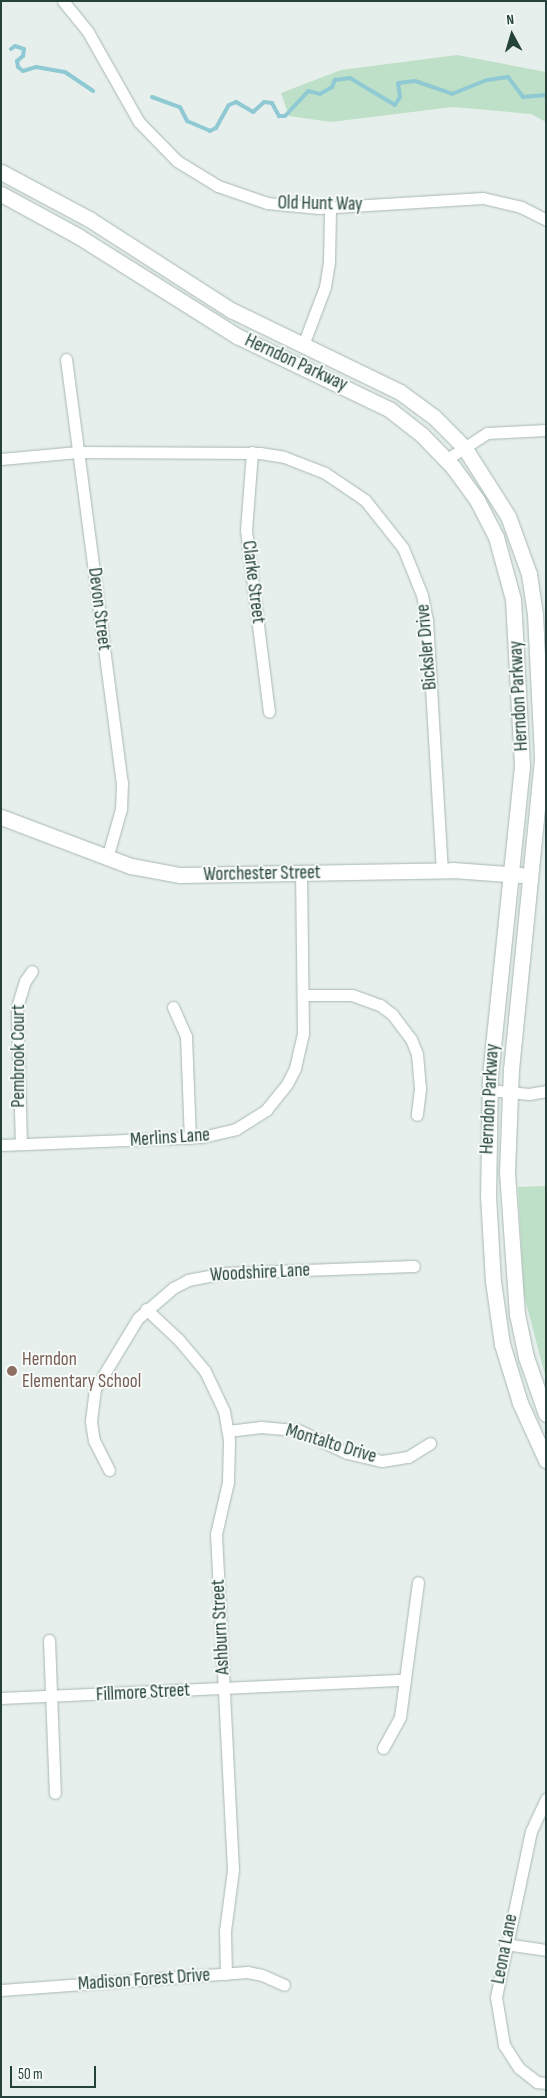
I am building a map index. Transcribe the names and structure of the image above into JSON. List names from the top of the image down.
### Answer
{
  "streets": {
    "main road": ["Herndon Parkway", "Worchester Street"],
    "street": [
      "Old Hunt Way",
      "Clarke Street",
      "Devon Street",
      "Bicksler Drive",
      "Pembrook Court",
      "Merlins Lane",
      "Woodshire Lane",
      "Montalto Drive",
      "Ashburn Street",
      "Fillmore Street",
      "Leona Lane",
      "Madison Forest Drive"
    ]
  },
  "crossings": [
    ["Herndon Parkway", "Worchester Street"],
    ["Clarke Street", "Bicksler Drive"],
    ["Devon Street", "Bicksler Drive"],
    ["Devon Street", "Worchester Street"],
    ["Bicksler Drive", "Worchester Street"],
    ["Worchester Street", "Merlins Lane"],
    ["Pembrook Court", "Merlins Lane"],
    ["Woodshire Lane", "Ashburn Street"],
    ["Montalto Drive", "Ashburn Street"],
    ["Ashburn Street", "Fillmore Street"],
    ["Ashburn Street", "Madison Forest Drive"]
  ],
  "places": ["Herndon Elementary School"],
  "scale_bar": "50 m",
  "north": "top"
}
